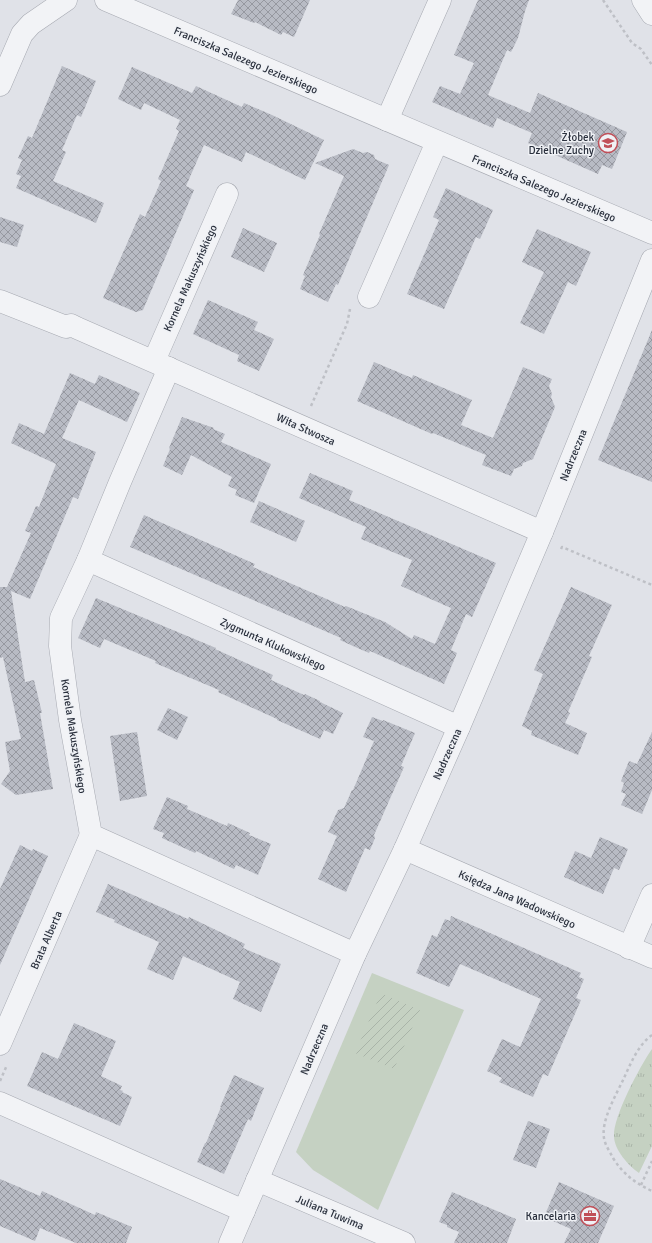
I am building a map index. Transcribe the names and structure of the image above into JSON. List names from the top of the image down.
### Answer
{
  "streets": {
    "street": [
      "Franciszka Salezego Jezierskiego",
      "Kornela Makuszyńskiego",
      "Wita Stwosza",
      "Nadrzeczna",
      "Zygmunta Klukowskiego",
      "Księdza Jana Wadowskiego",
      "Brata Alberta",
      "Juliana Tuwima"
    ]
  },
  "crossings": [
    ["Kornela Makuszyńskiego", "Wita Stwosza"],
    ["Kornela Makuszyńskiego", "Zygmunta Klukowskiego"],
    ["Kornela Makuszyńskiego", "Brata Alberta"],
    ["Wita Stwosza", "Nadrzeczna"],
    ["Nadrzeczna", "Zygmunta Klukowskiego"],
    ["Nadrzeczna", "Księdza Jana Wadowskiego"],
    ["Nadrzeczna", "Juliana Tuwima"]
  ],
  "places": {
    "school or university": ["Żłobek Dzielne Zuchy"],
    "office": ["Kancelaria"]
  }
}
